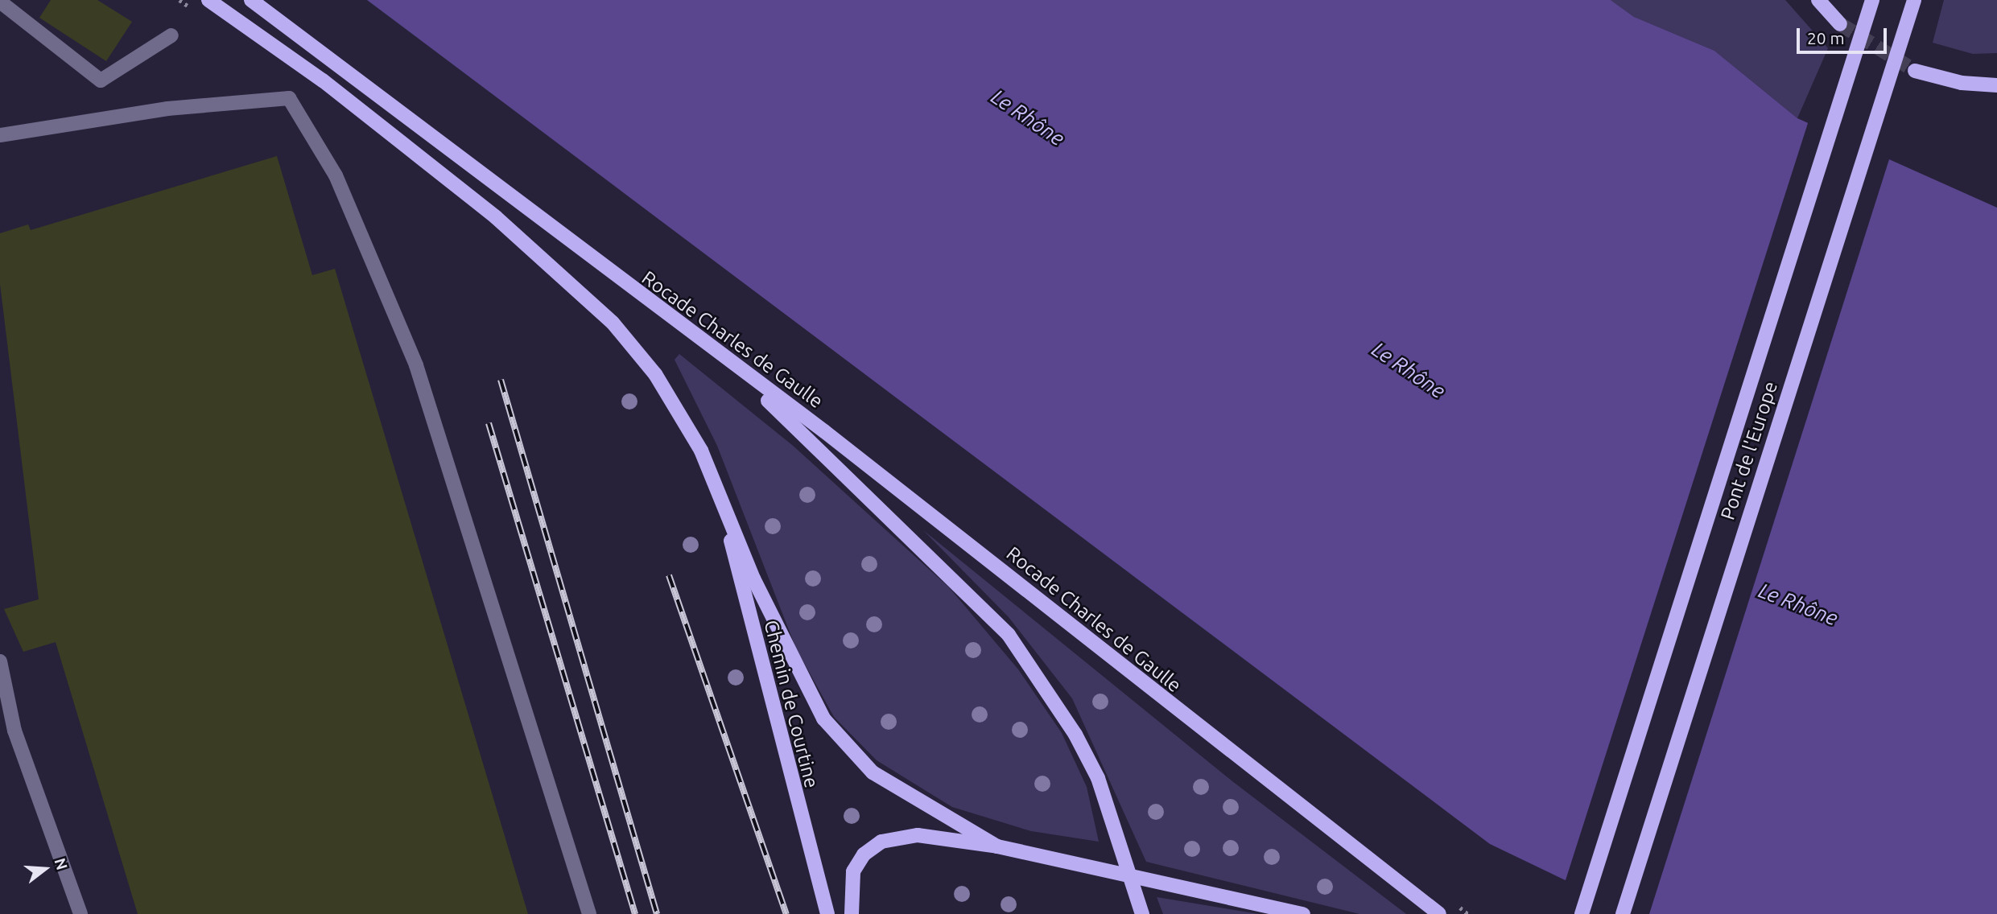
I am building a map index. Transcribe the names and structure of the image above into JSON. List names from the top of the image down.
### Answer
{
  "streets": {
    "main road": ["Rocade Charles de Gaulle", "Pont de l'Europe", "Chemin de Courtine"]
  },
  "water": ["Le Rhône"],
  "scale_bar": "20 m",
  "north": "right"
}
